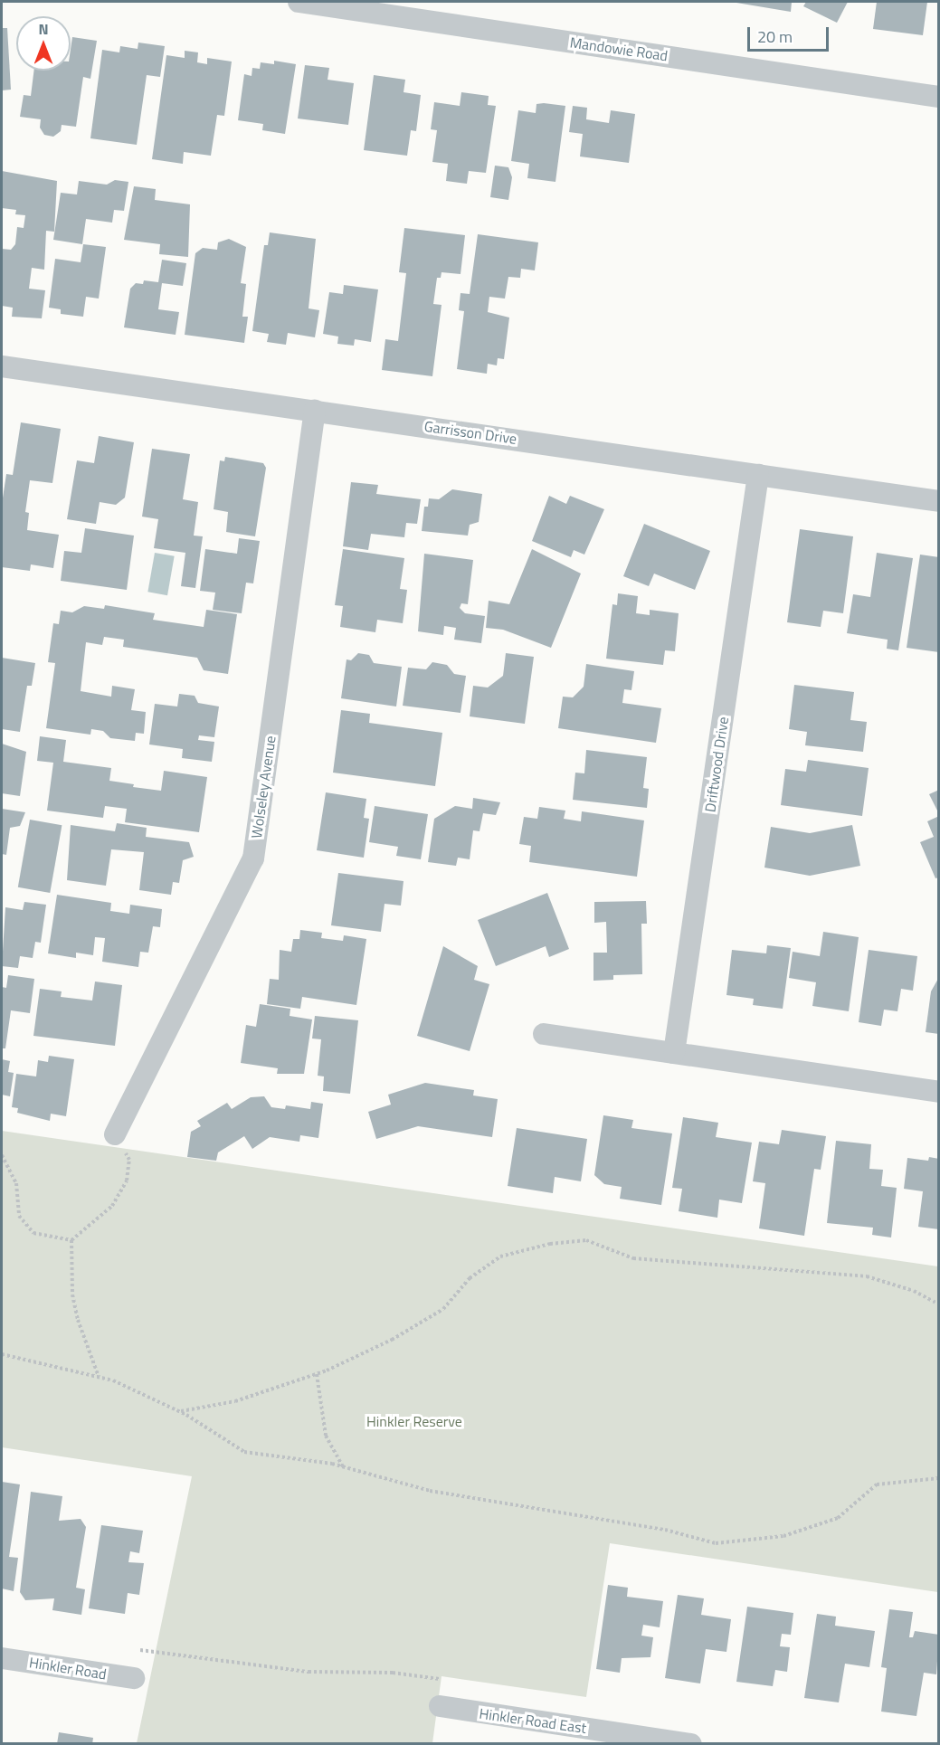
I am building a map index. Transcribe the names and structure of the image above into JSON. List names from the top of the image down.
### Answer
{
  "streets": {
    "street": [
      "Mandowie Road",
      "Garrisson Drive",
      "Driftwood Drive",
      "Wolseley Avenue",
      "Hinkler Road",
      "Hinkler Road East"
    ]
  },
  "crossings": [
    ["Garrisson Drive", "Driftwood Drive"],
    ["Garrisson Drive", "Wolseley Avenue"]
  ],
  "parks": ["Hinkler Reserve"],
  "scale_bar": "20 m",
  "north": "top"
}
